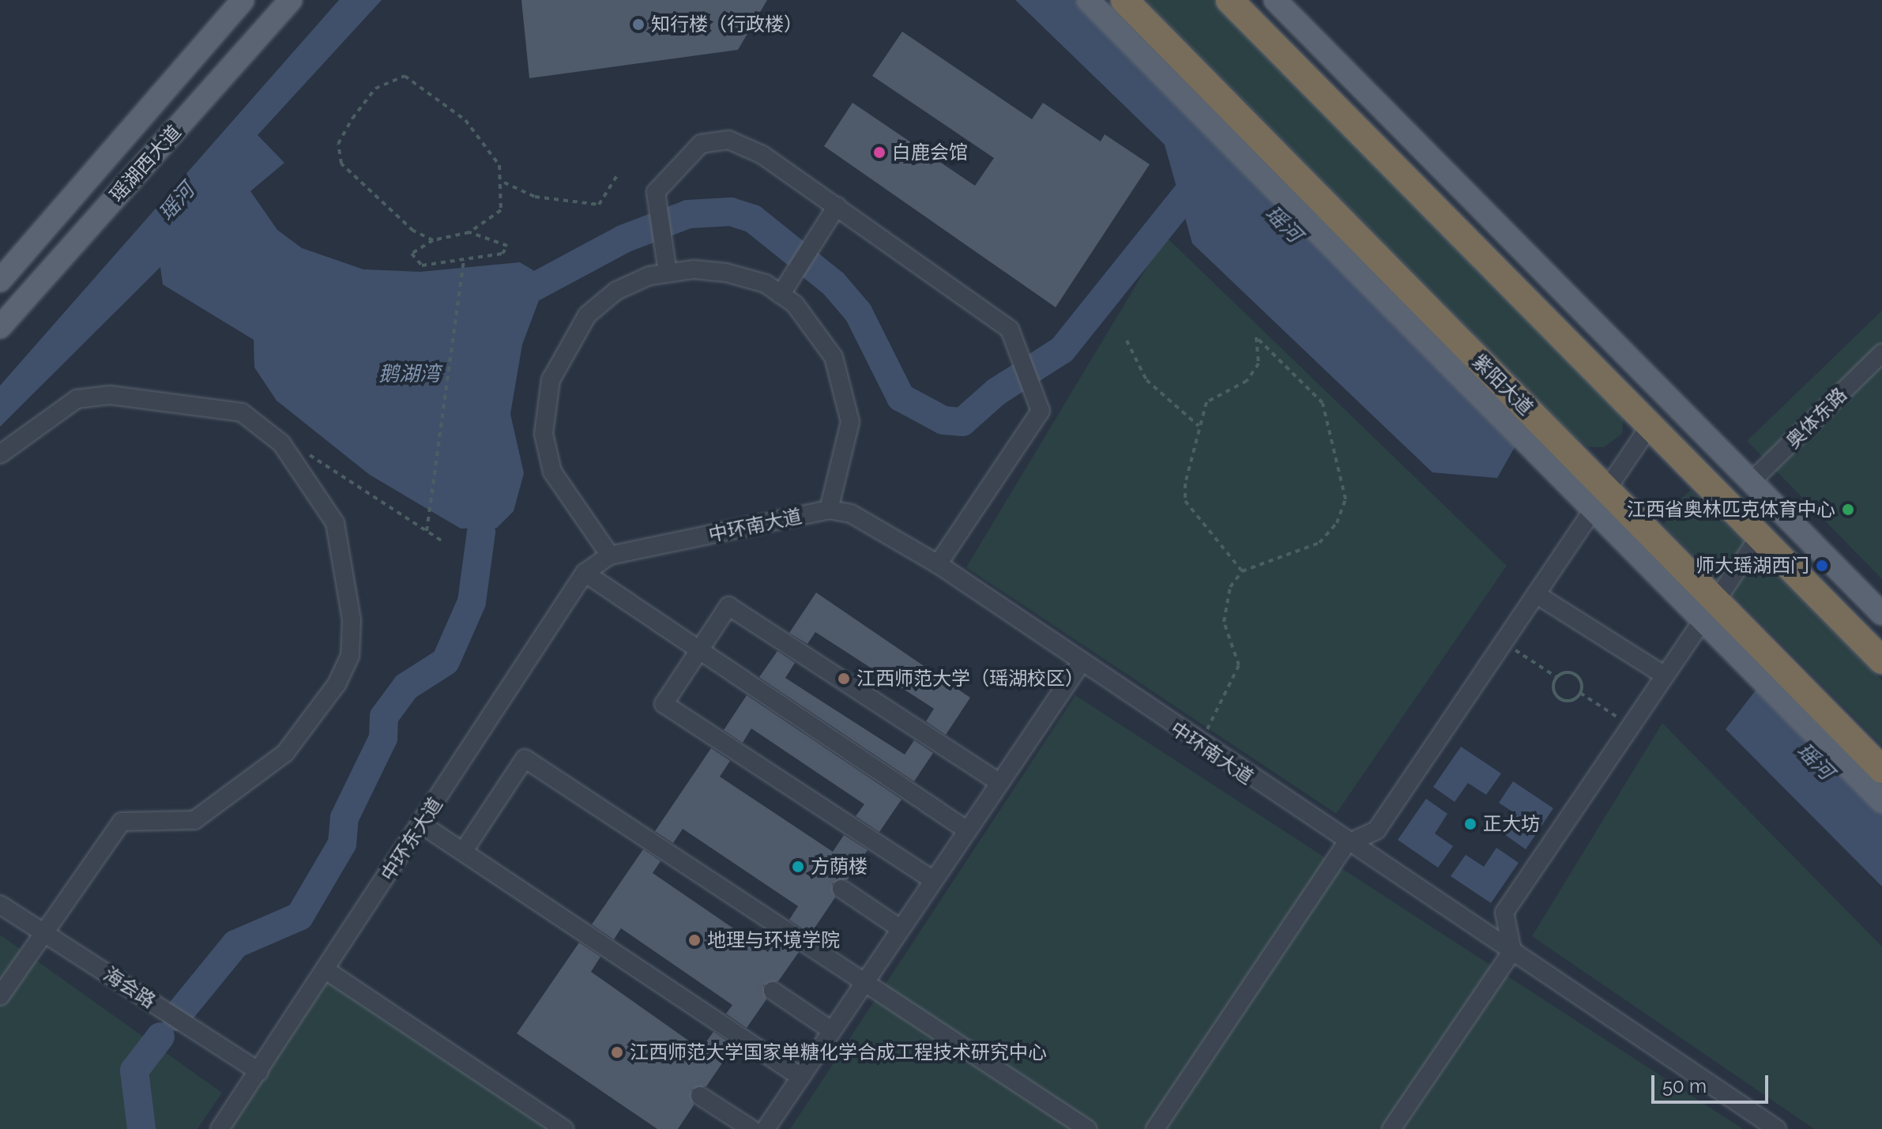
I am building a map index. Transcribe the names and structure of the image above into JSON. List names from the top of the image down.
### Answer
{
  "streets": {
    "highway": ["紫阳大道"],
    "main road": ["瑶湖西大道"],
    "street": [
      "奥体东路",
      "中环南大道",
      "中环东大道",
      "海会路"
    ]
  },
  "crossings": [
    ["中环南大道", "中环东大道"],
    ["中环东大道", "海会路"]
  ],
  "water": ["瑶河", "鹅湖湾"],
  "places": [
    "知行楼（行政楼）",
    "白鹿会馆",
    "江西省奥林匹克体育中心",
    "师大瑶湖西门",
    "江西师范大学（瑶湖校区）",
    "正大坊",
    "方荫楼",
    "地理与环境学院",
    "江西师范大学国家单糖化学合成工程技术研究中心"
  ],
  "scale_bar": "50 m"
}
